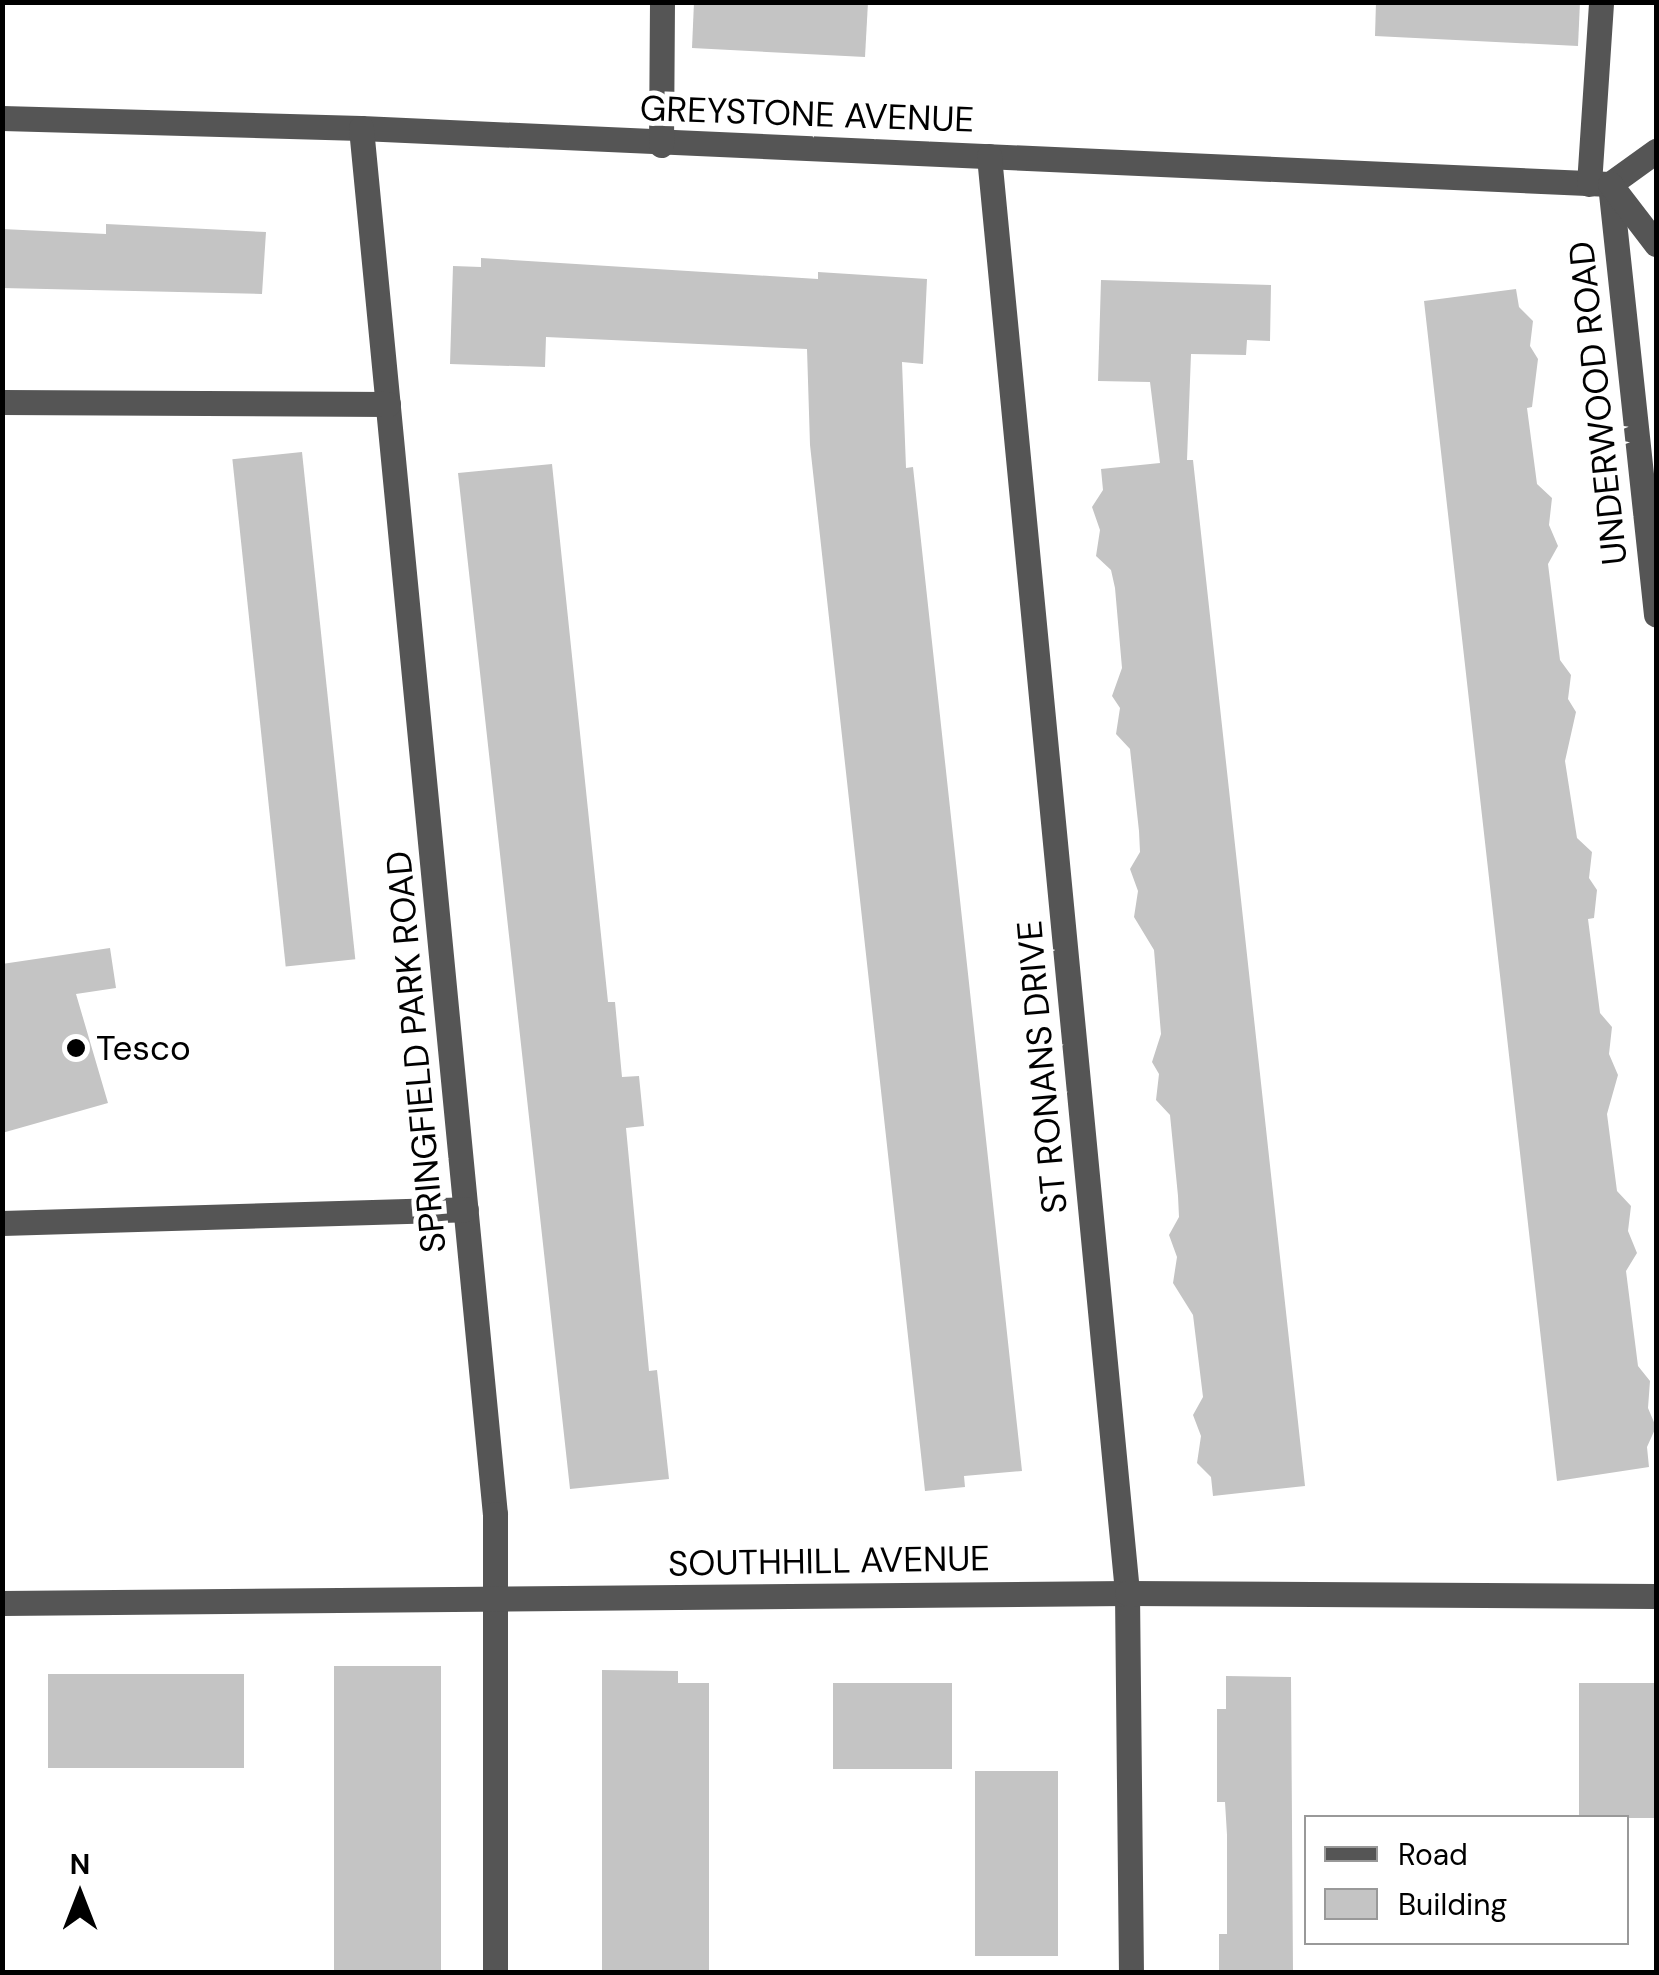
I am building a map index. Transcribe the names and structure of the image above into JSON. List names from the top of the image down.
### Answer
{
  "streets": {
    "street": [
      "GREYSTONE AVENUE",
      "UNDERWOOD ROAD",
      "SPRINGFIELD PARK ROAD",
      "ST RONANS DRIVE",
      "SOUTHHILL AVENUE"
    ]
  },
  "crossings": [
    ["GREYSTONE AVENUE", "UNDERWOOD ROAD"],
    ["GREYSTONE AVENUE", "SPRINGFIELD PARK ROAD"],
    ["GREYSTONE AVENUE", "ST RONANS DRIVE"],
    ["SPRINGFIELD PARK ROAD", "SOUTHHILL AVENUE"],
    ["ST RONANS DRIVE", "SOUTHHILL AVENUE"]
  ],
  "places": ["Tesco"],
  "legend": ["Road", "Building"],
  "north": "top"
}
